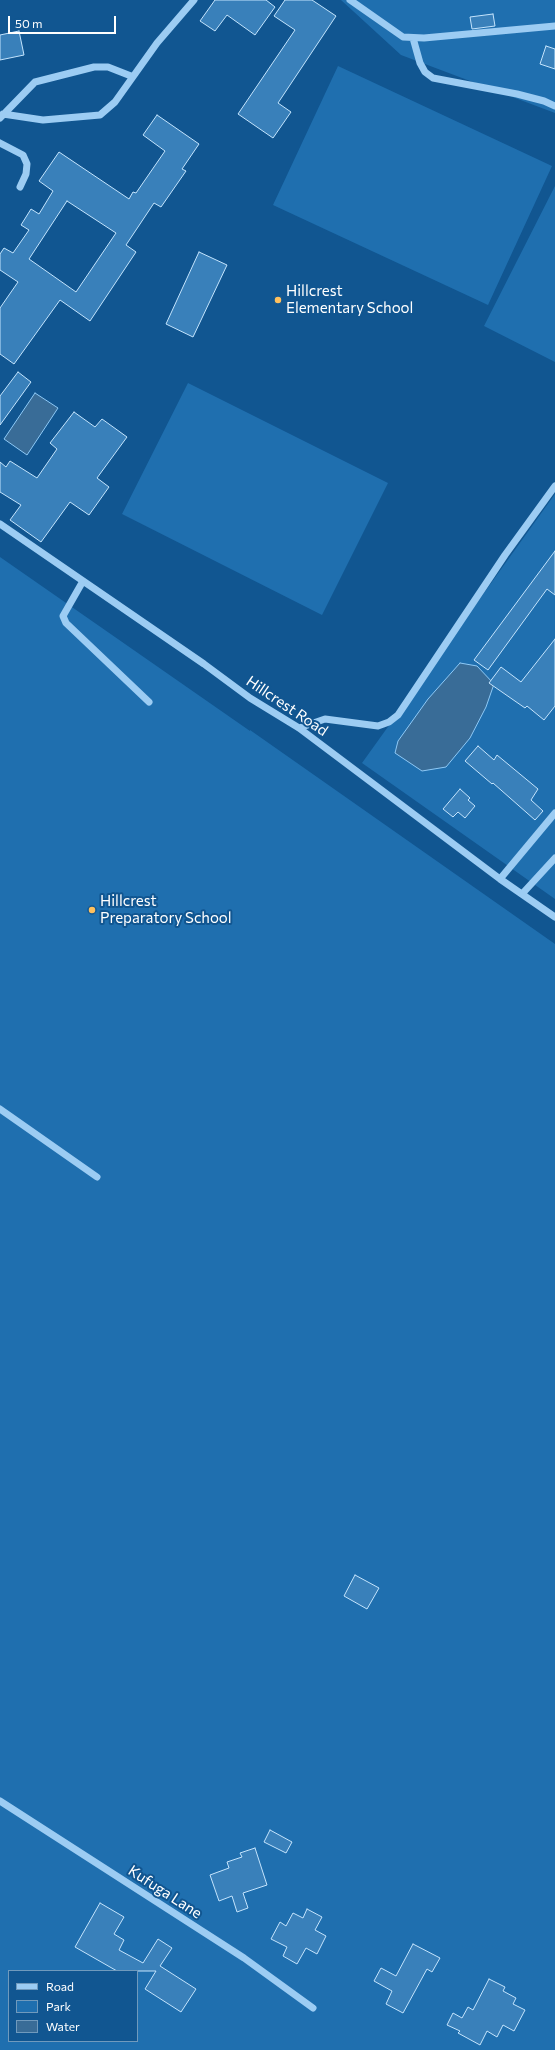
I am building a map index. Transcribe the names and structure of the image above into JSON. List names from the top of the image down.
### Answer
{
  "streets": {
    "street": ["Hillcrest Road", "Kufuga Lane"]
  },
  "places": ["Hillcrest Elementary School", "Hillcrest Preparatory School"],
  "legend": ["Road", "Park", "Water"],
  "scale_bar": "50 m"
}
